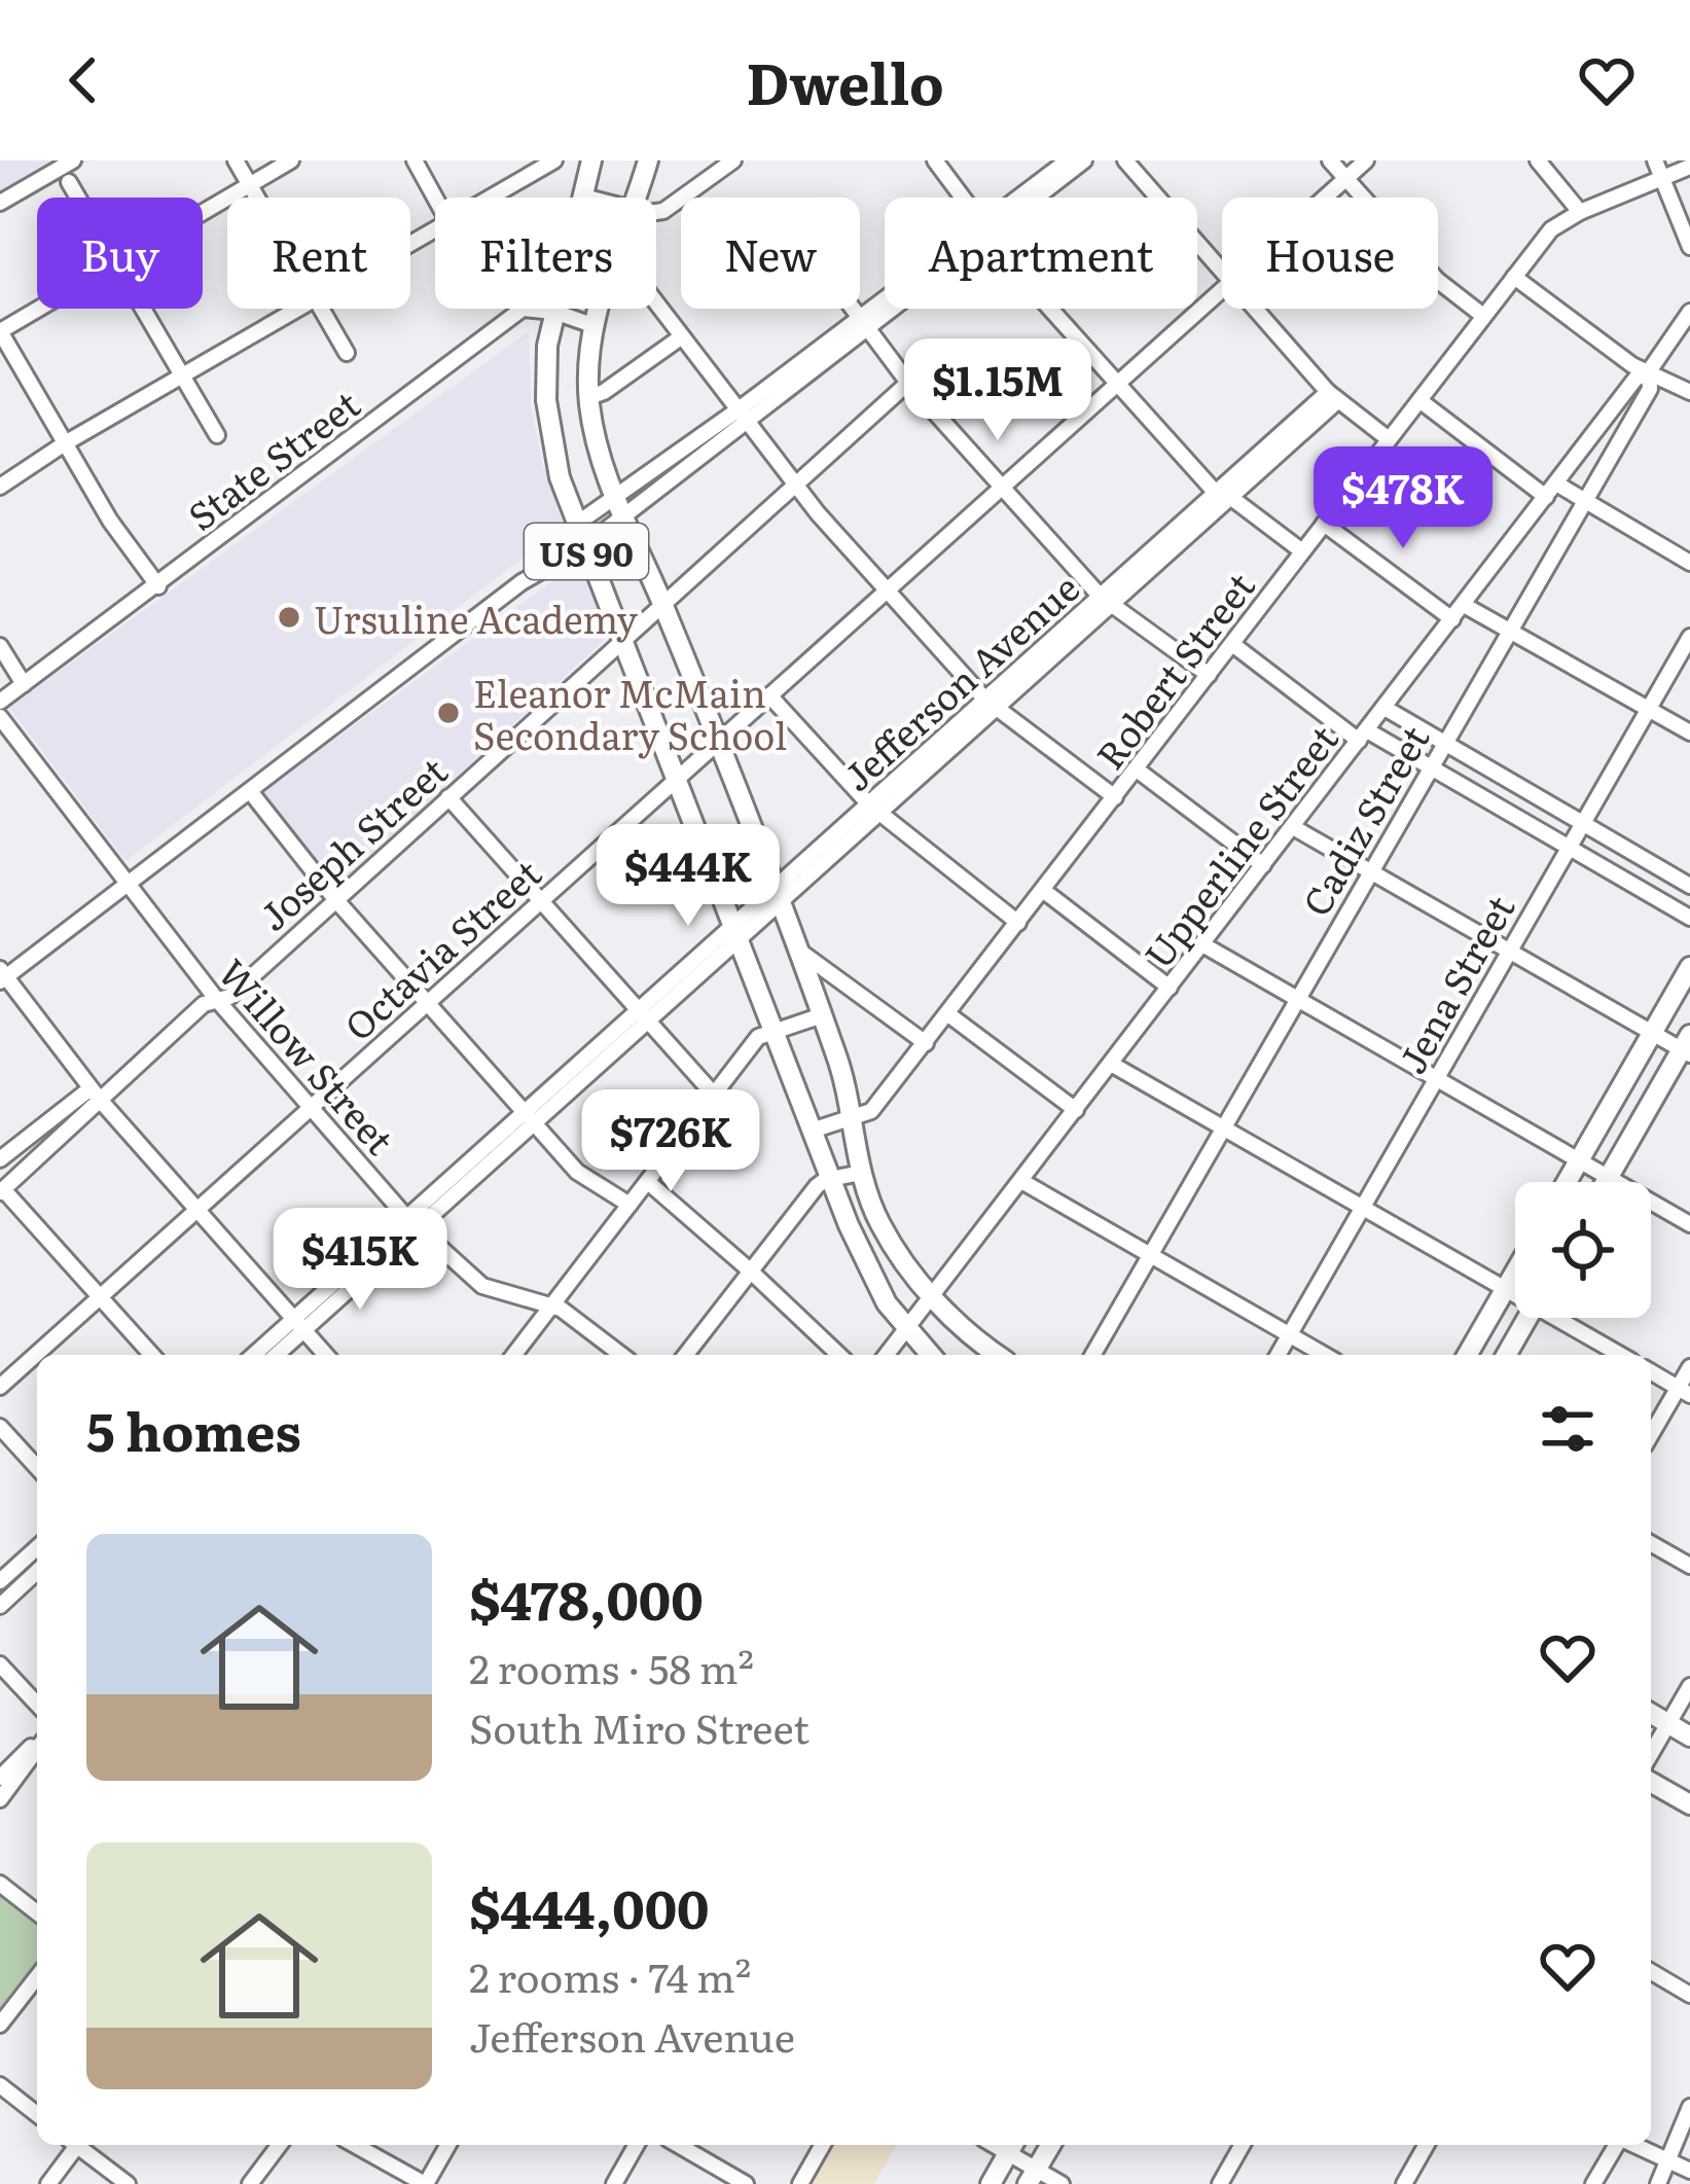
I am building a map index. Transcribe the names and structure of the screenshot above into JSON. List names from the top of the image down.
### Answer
{
  "streets": {
    "main road": ["US 90"],
    "street": [
      "State Street",
      "Robert Street",
      "Jefferson Avenue",
      "Cadiz Street",
      "Joseph Street",
      "Upperline Street",
      "Octavia Street",
      "Jena Street",
      "Willow Street"
    ]
  },
  "crossings": [
    ["State Street", "US 90"],
    ["US 90", "Robert Street"],
    ["US 90", "Jefferson Avenue"],
    ["US 90", "Joseph Street"],
    ["US 90", "Upperline Street"],
    ["US 90", "Octavia Street"],
    ["Jefferson Avenue", "Willow Street"],
    ["Cadiz Street", "Upperline Street"],
    ["Joseph Street", "Willow Street"],
    ["Octavia Street", "Willow Street"]
  ],
  "places": ["Ursuline Academy", "Eleanor McMain Secondary School"],
  "page": {
    "header": "Dwello",
    "chip": [
      "Buy",
      "Rent",
      "Filters",
      "New",
      "Apartment",
      "House"
    ],
    "price": [
      "$1.15M",
      "$478K",
      "$444K",
      "$726K",
      "$415K"
    ],
    "heading": "5 homes",
    "list": [
      {
        "name": "$478,000",
        "note": "2 rooms · 58 m² · South Miro Street"
      },
      {
        "name": "$444,000",
        "note": "2 rooms · 74 m² · Jefferson Avenue"
      }
    ]
  }
}
